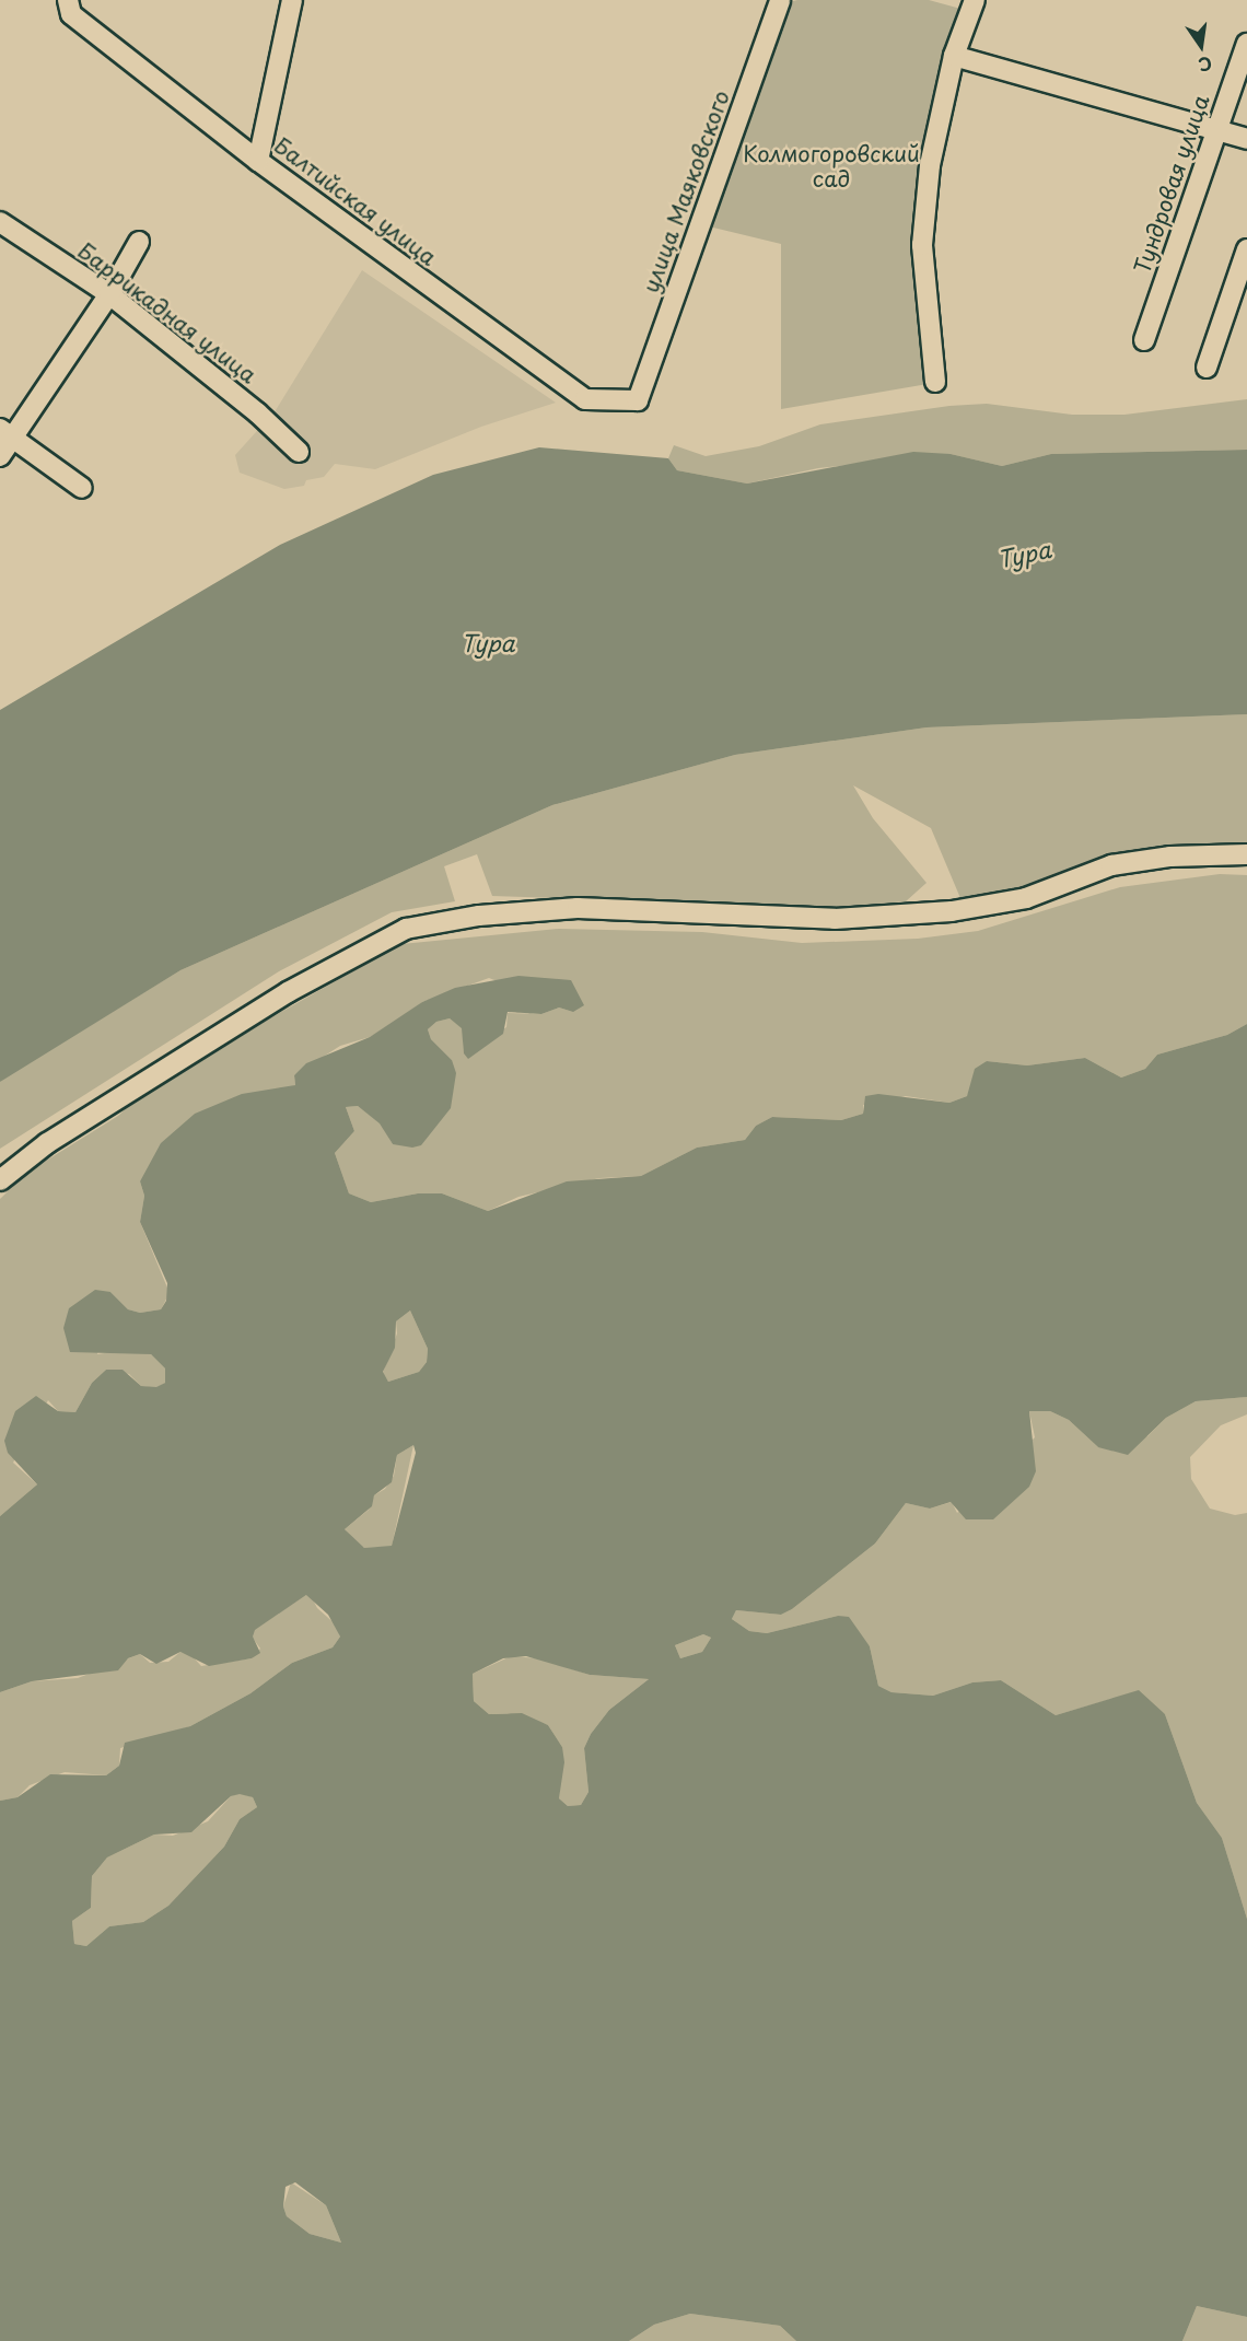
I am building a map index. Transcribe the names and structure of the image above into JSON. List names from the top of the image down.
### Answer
{
  "streets": {
    "street": [
      "Тундровая улица",
      "улица Маяковского",
      "Балтийская улица",
      "Баррикадная улица"
    ]
  },
  "crossings": [
    ["улица Маяковского", "Балтийская улица"]
  ],
  "water": ["Тура"],
  "parks": ["Колмогоровский сад"],
  "north": "bottom"
}
